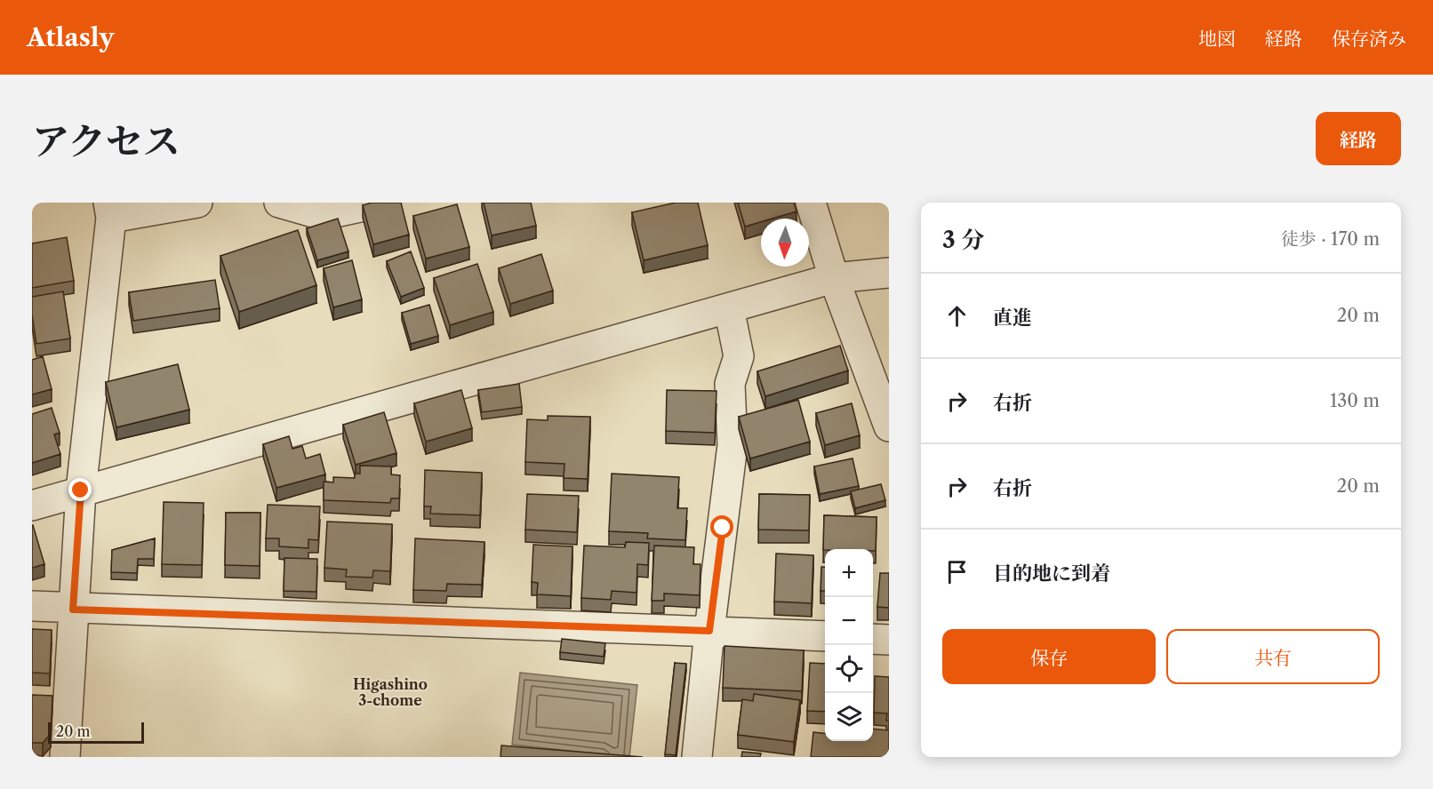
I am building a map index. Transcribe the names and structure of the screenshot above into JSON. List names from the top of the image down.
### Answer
{
  "districts": ["Higashino 3-chome"],
  "scale_bar": "20 m",
  "north": "bottom",
  "page": {
    "header": "Atlasly",
    "nav": ["地図", "経路", "保存済み"],
    "title": "アクセス",
    "buttons": [
      "経路",
      ["保存", "共有"]
    ],
    "heading": ["3 分", "徒歩 · 170 m"],
    "list": [
      ["直進", "20 m"],
      ["右折", "130 m"],
      ["右折", "20 m"],
      "目的地に到着"
    ],
    "map_buttons": ["+", "−"],
    "scale": "20 m"
  }
}
